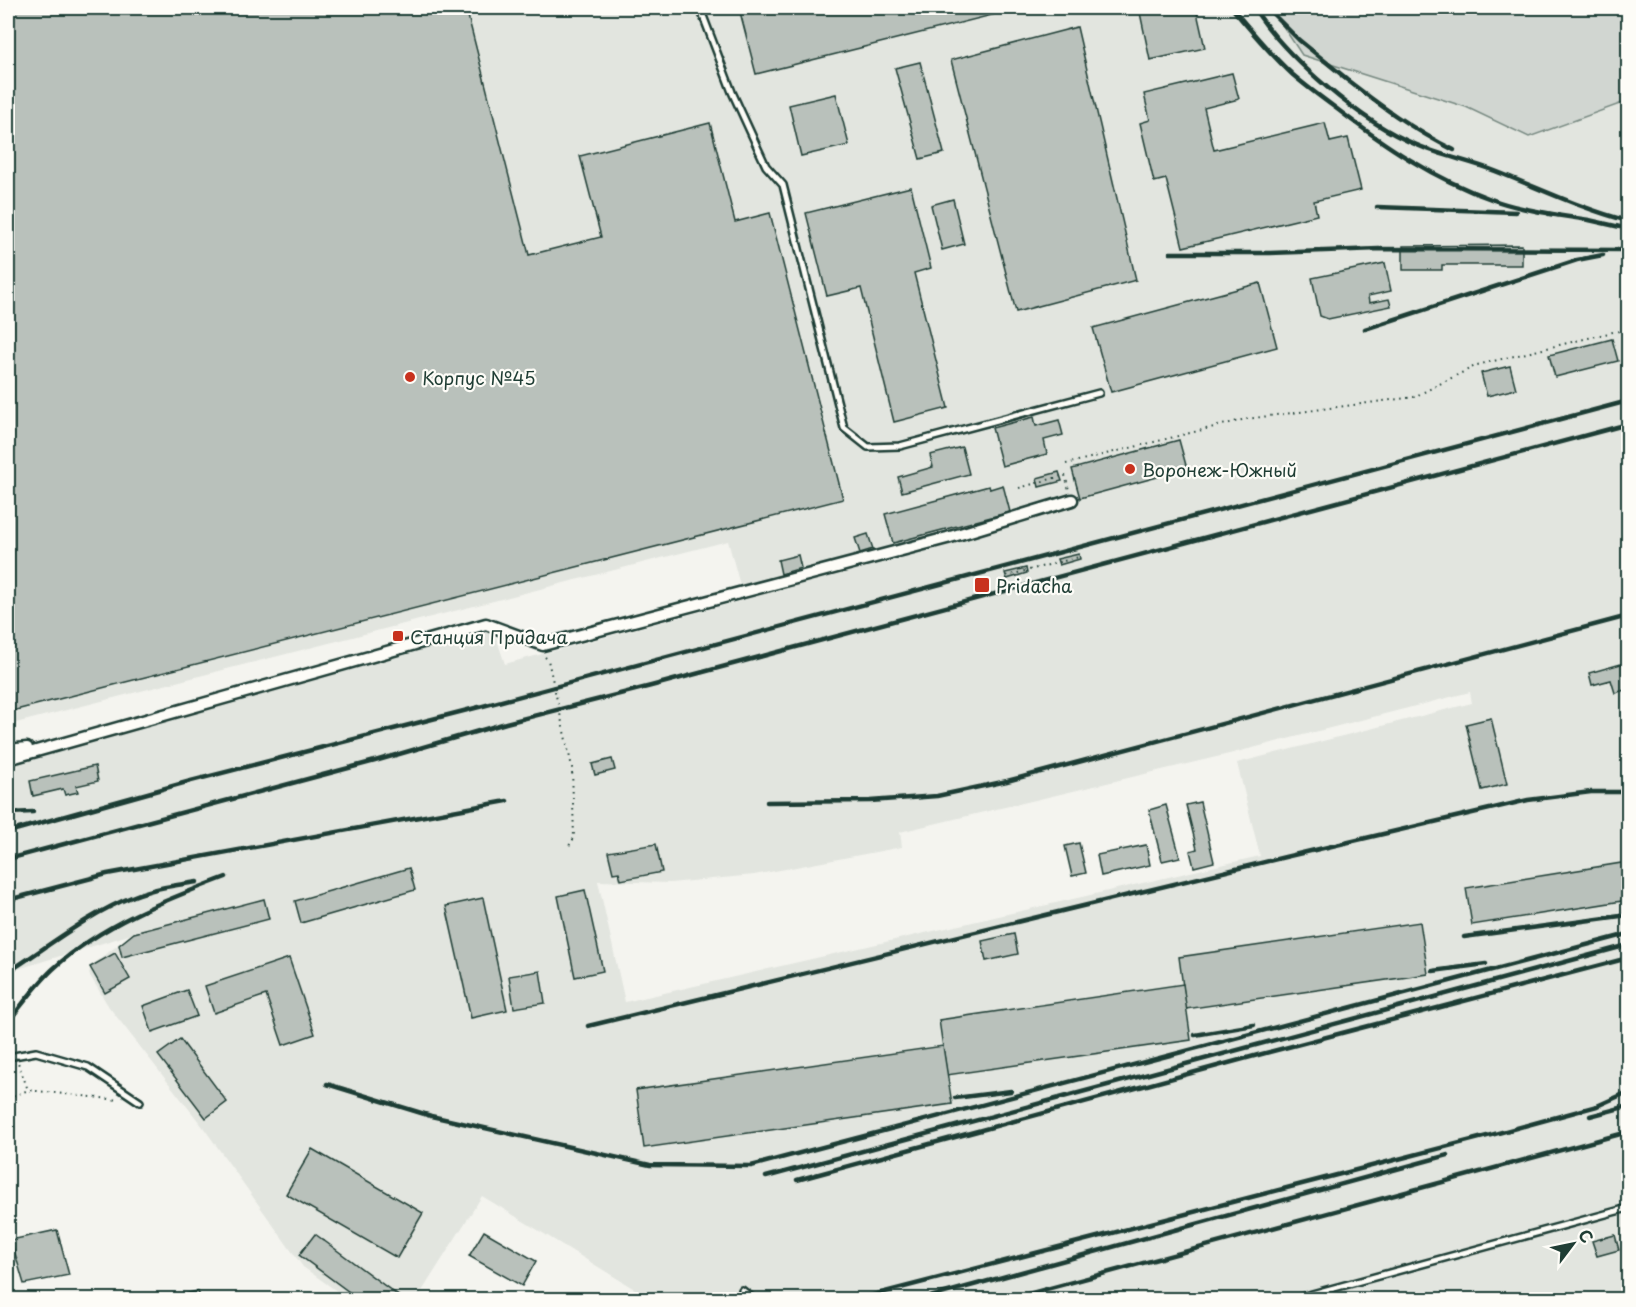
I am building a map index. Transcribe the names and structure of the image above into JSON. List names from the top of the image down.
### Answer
{
  "places": {
    "other": ["Корпус №45", "Воронеж-Южный"],
    "transit": ["Pridacha", "Станция Придача"]
  },
  "north": "top right"
}
